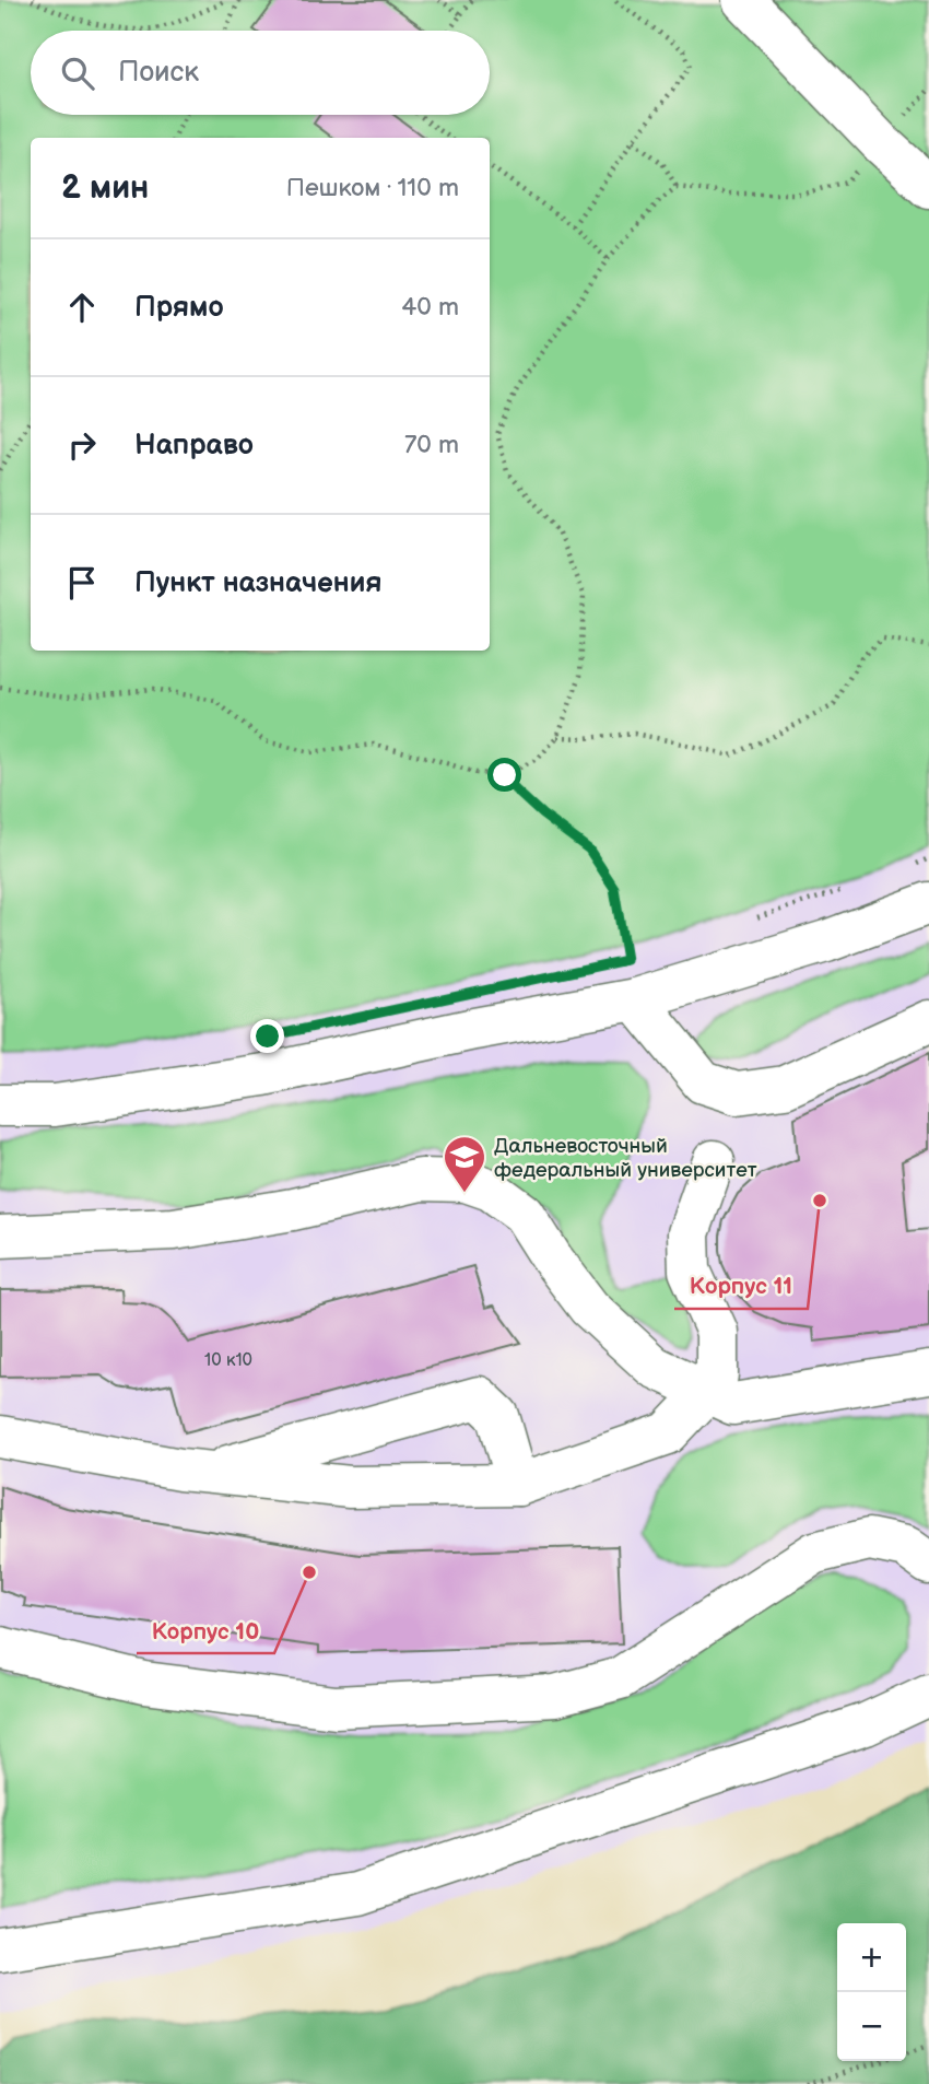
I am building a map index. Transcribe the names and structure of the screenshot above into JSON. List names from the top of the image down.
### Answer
{
  "places": {
    "school or university": ["Дальневосточный федеральный университет"],
    "other": ["Корпус 11", "Корпус 10"]
  },
  "house_numbers": ["10 к10"],
  "page": {
    "search": "Поиск",
    "heading": ["2 мин", "Пешком · 110 m"],
    "list": [
      ["Прямо", "40 m"],
      ["Направо", "70 m"],
      "Пункт назначения"
    ],
    "map_buttons": ["+", "−"]
  }
}
